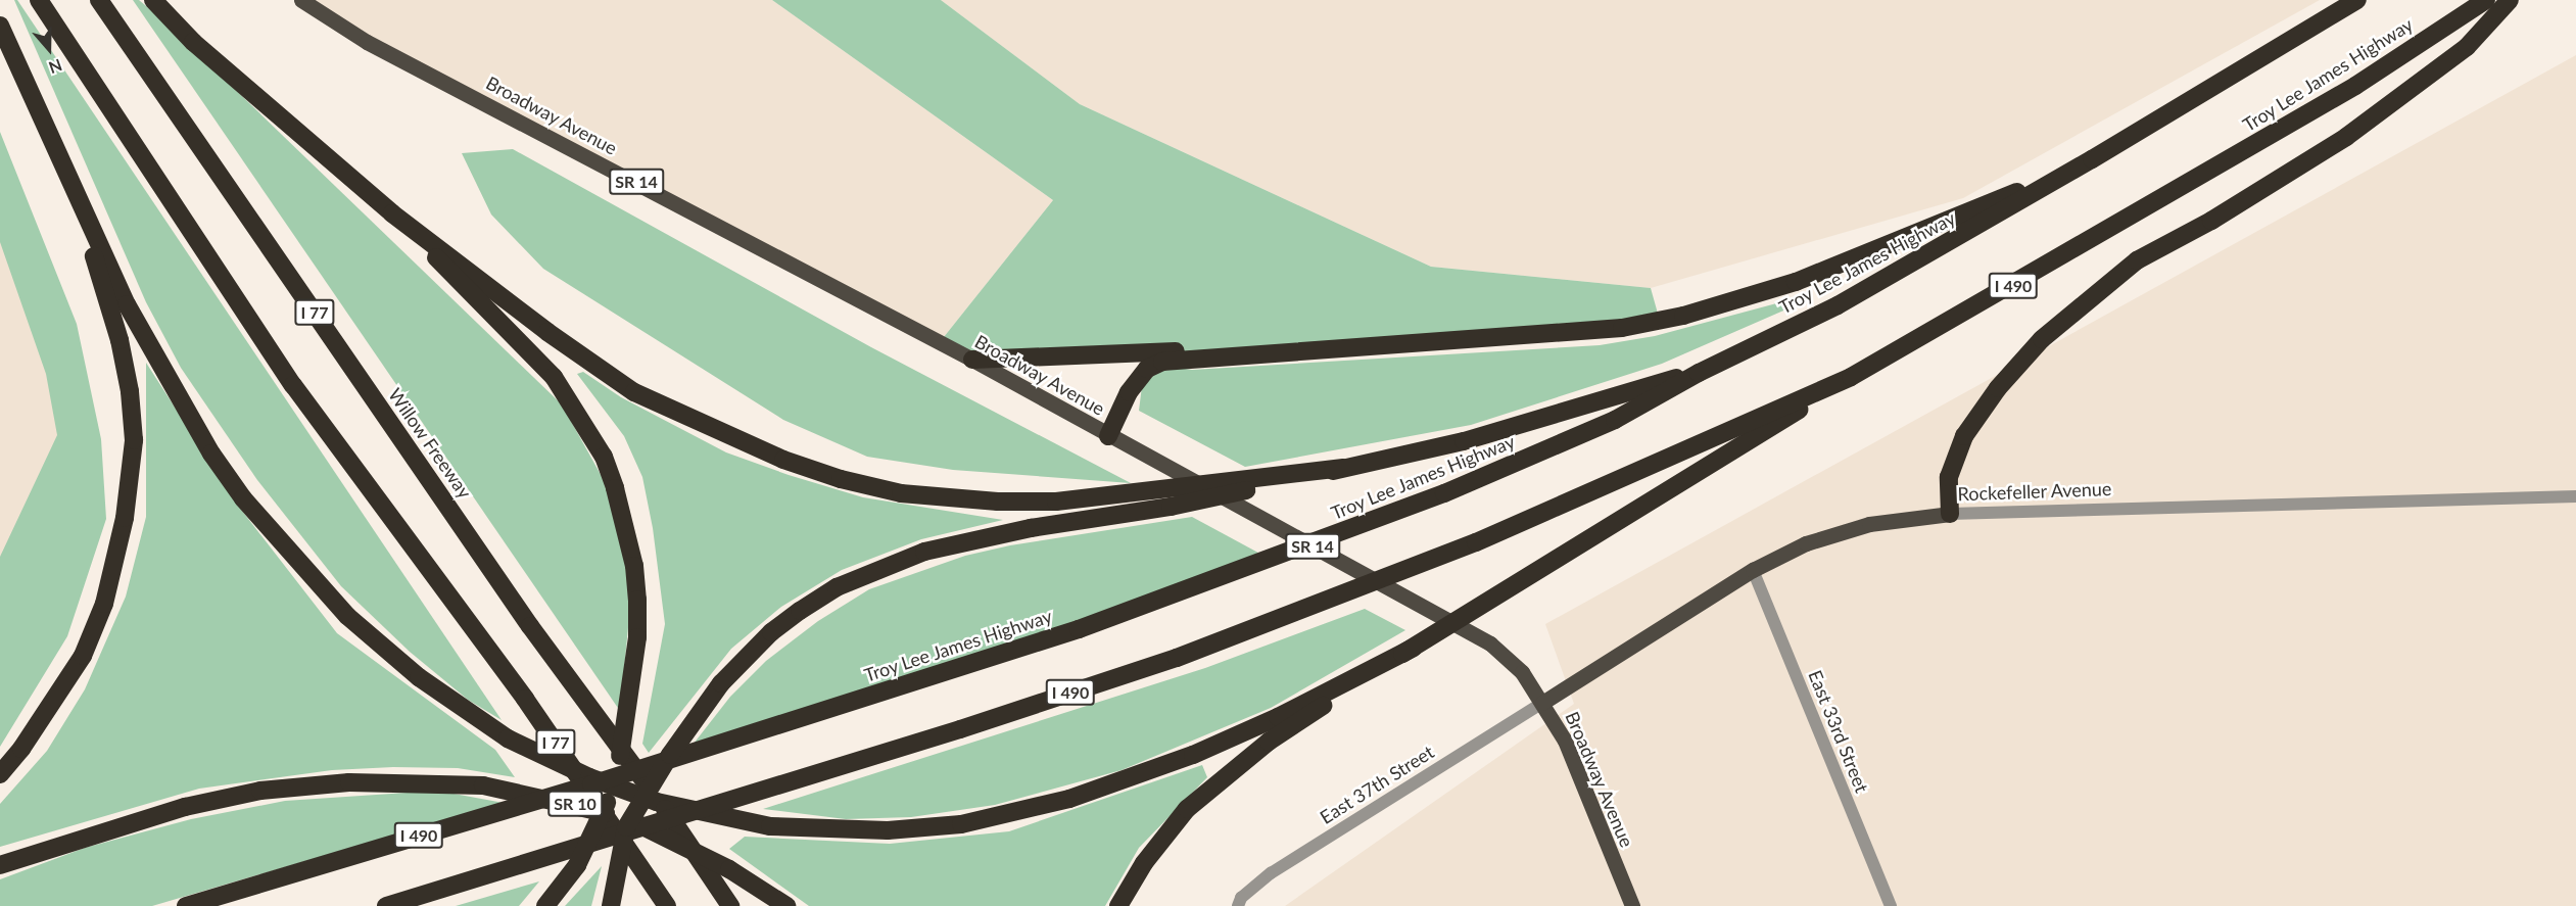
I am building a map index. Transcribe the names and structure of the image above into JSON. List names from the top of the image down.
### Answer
{
  "streets": {
    "highway": [
      "Troy Lee James Highway",
      "I 490",
      "I 77",
      "Willow Freeway",
      "SR 10"
    ],
    "main road": ["Broadway Avenue", "SR 14", "Rockefeller Avenue"],
    "street": ["East 33rd Street", "East 37th Street"]
  },
  "crossings": [
    ["Broadway Avenue", "Rockefeller Avenue"],
    ["Broadway Avenue", "East 37th Street"],
    ["Rockefeller Avenue", "East 33rd Street"],
    ["Rockefeller Avenue", "East 37th Street"]
  ],
  "north": "bottom"
}
